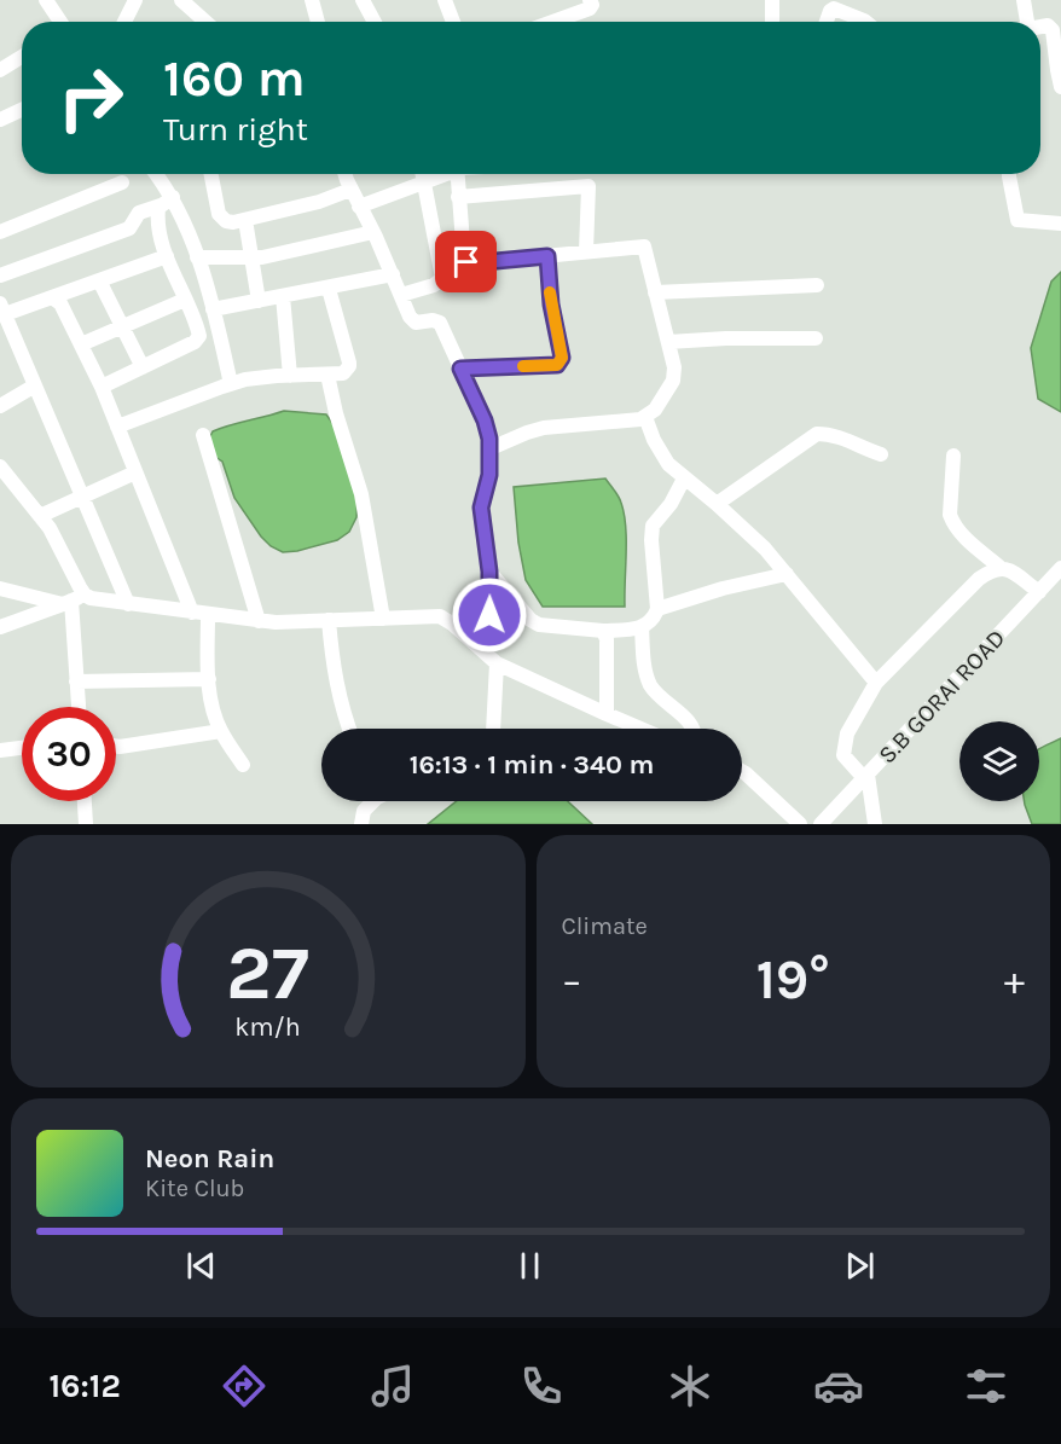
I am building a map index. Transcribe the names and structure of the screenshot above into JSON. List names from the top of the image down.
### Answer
{
  "streets": {
    "street": ["S.B GORAI ROAD"]
  },
  "page": {
    "turn": ["160 m", "Turn right"],
    "limit": "30",
    "trip": "16:13 · 1 min · 340 m",
    "tile": "Climate",
    "heat": ["−", "19°", "+"],
    "song": ["Neon Rain", "Kite Club"],
    "tabs": "16:12",
    "gauge": ["27", "km/h"]
  }
}
